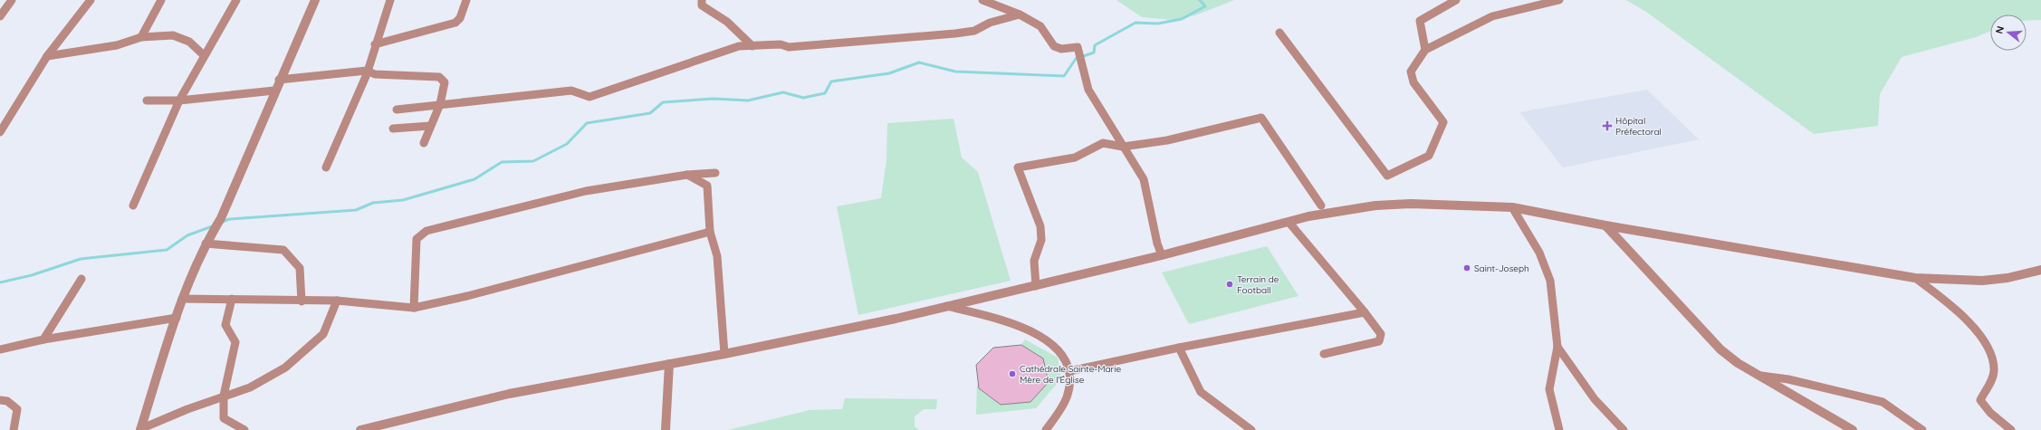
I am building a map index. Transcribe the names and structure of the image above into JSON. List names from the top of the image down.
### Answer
{
  "places": {
    "health": ["Hôpital Préfectoral"],
    "other": ["Saint-Joseph", "Terrain de Football", "Cathédrale Sainte-Marie Mère de l'Église"]
  },
  "north": "left"
}
